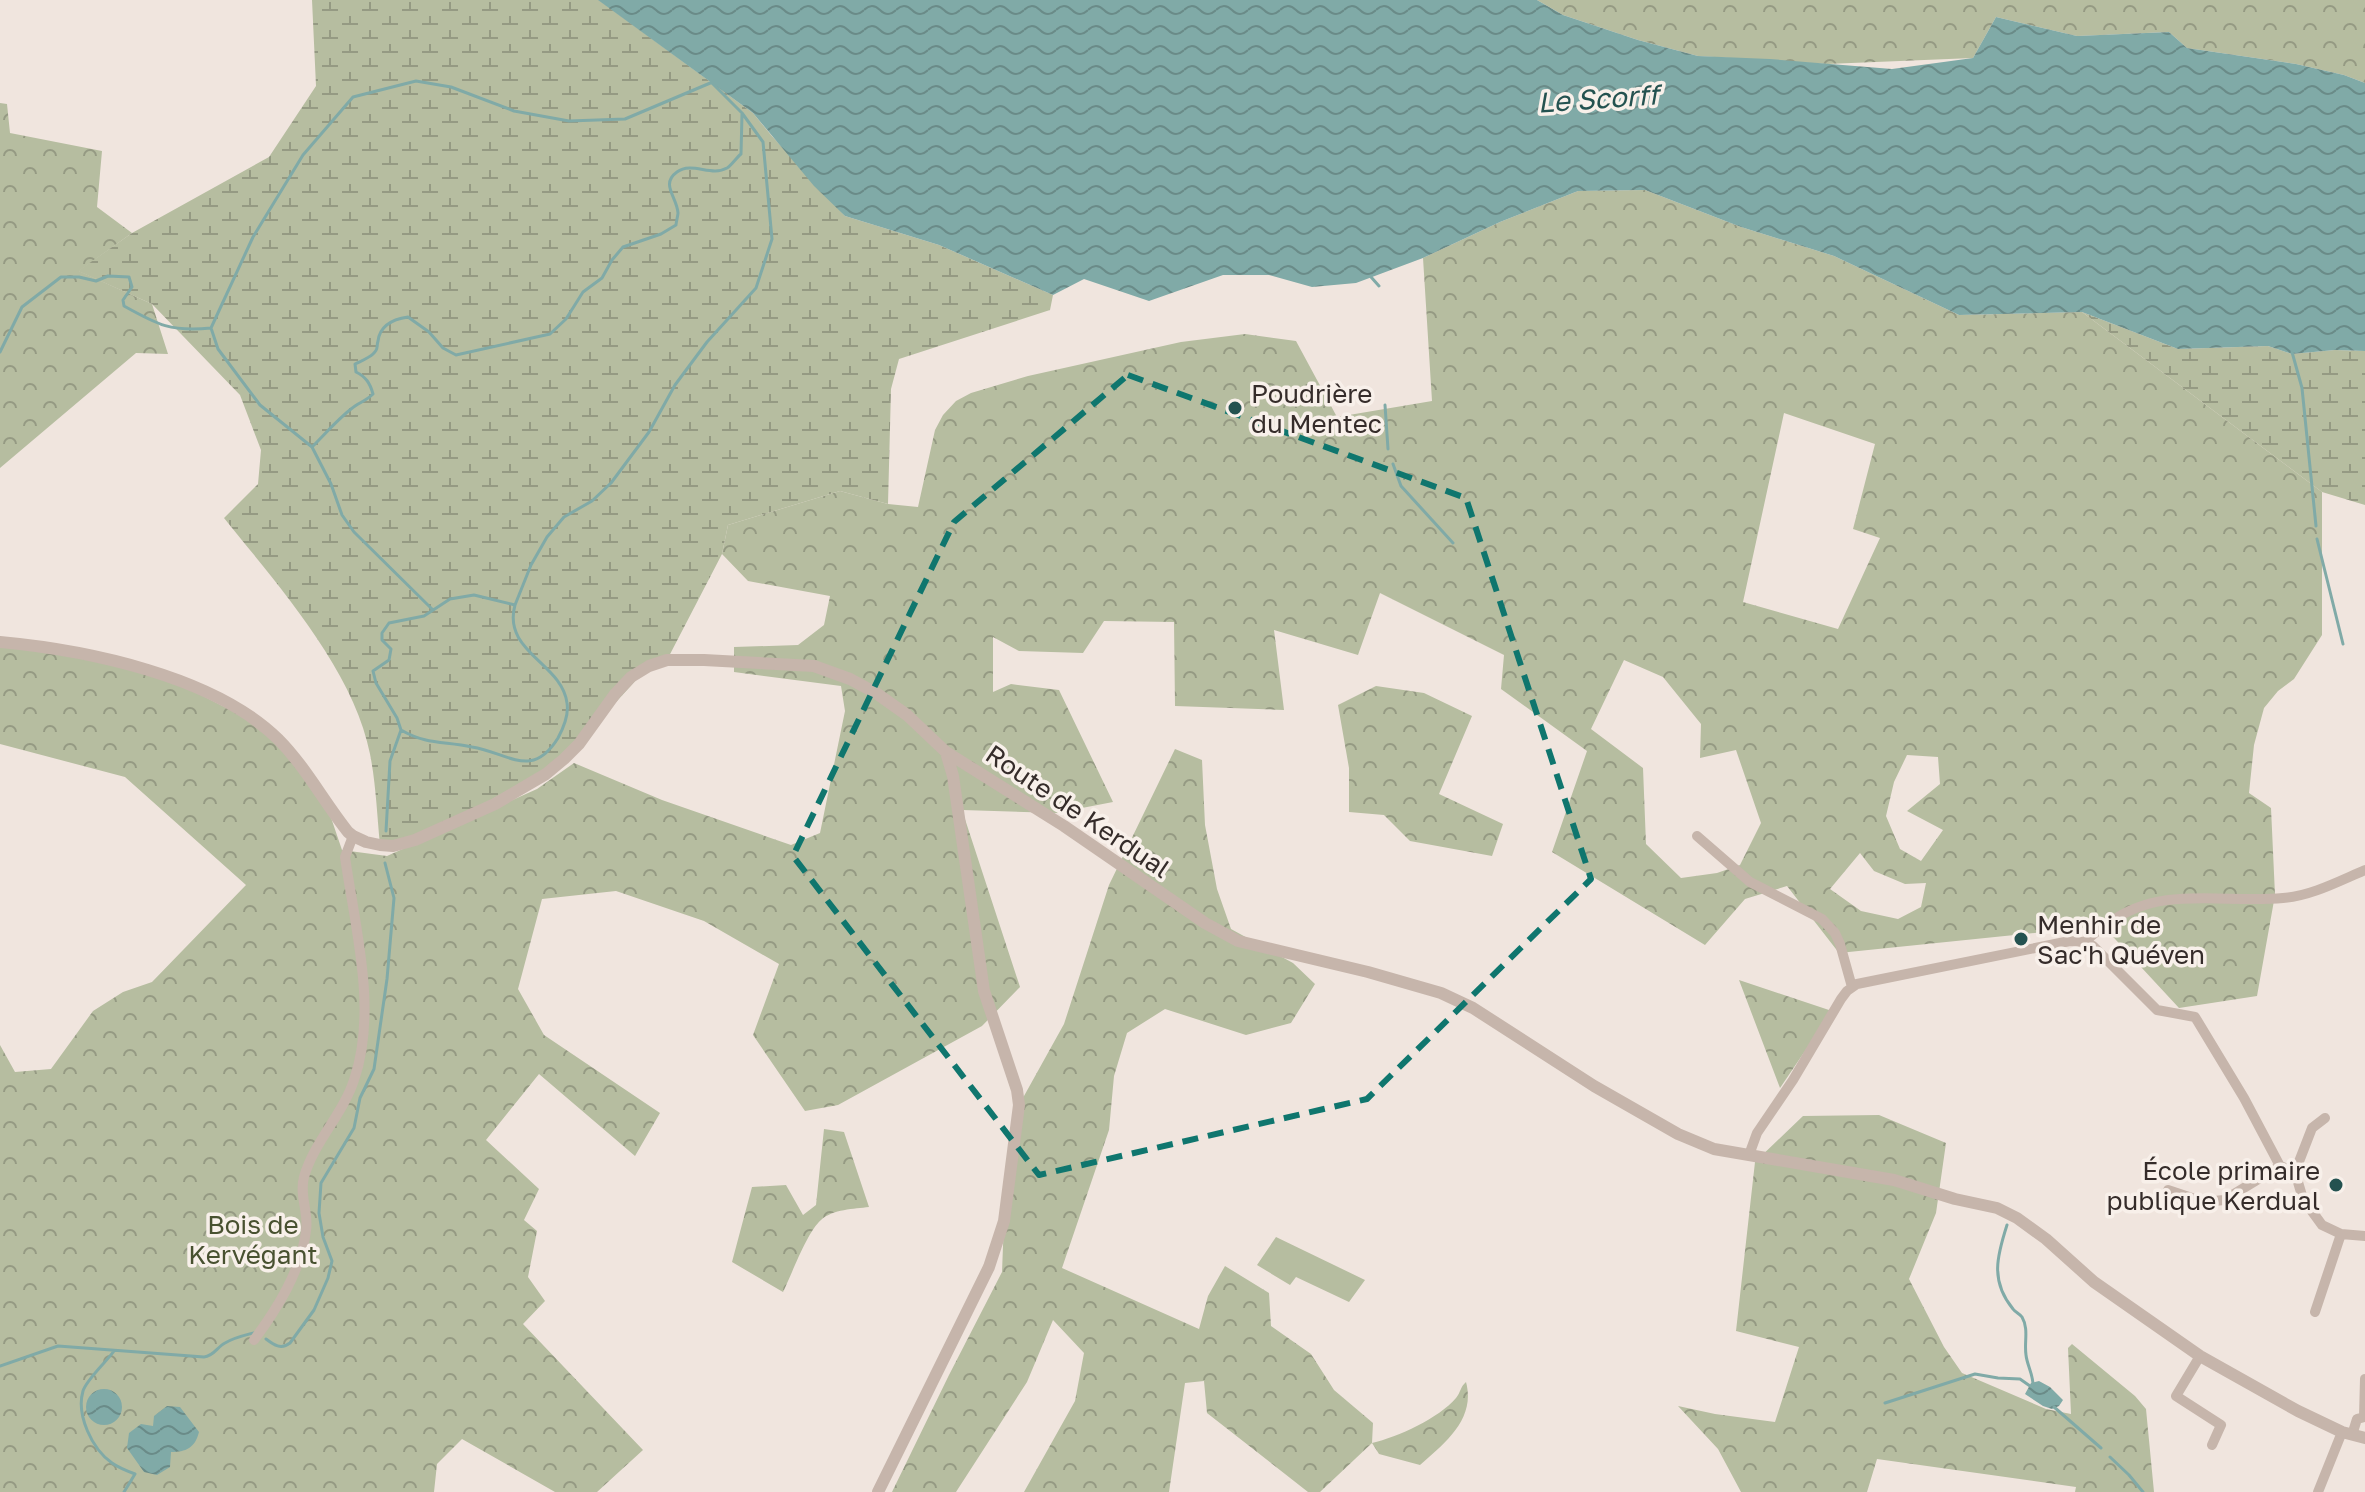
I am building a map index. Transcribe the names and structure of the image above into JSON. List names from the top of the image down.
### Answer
{
  "streets": {
    "street": ["Route de Kerdual"]
  },
  "water": ["Le Scorff"],
  "parks": ["Bois de Kervégant"],
  "places": ["Poudrière du Mentec", "Menhir de Sac'h Quéven", "École primaire publique Kerdual"]
}
